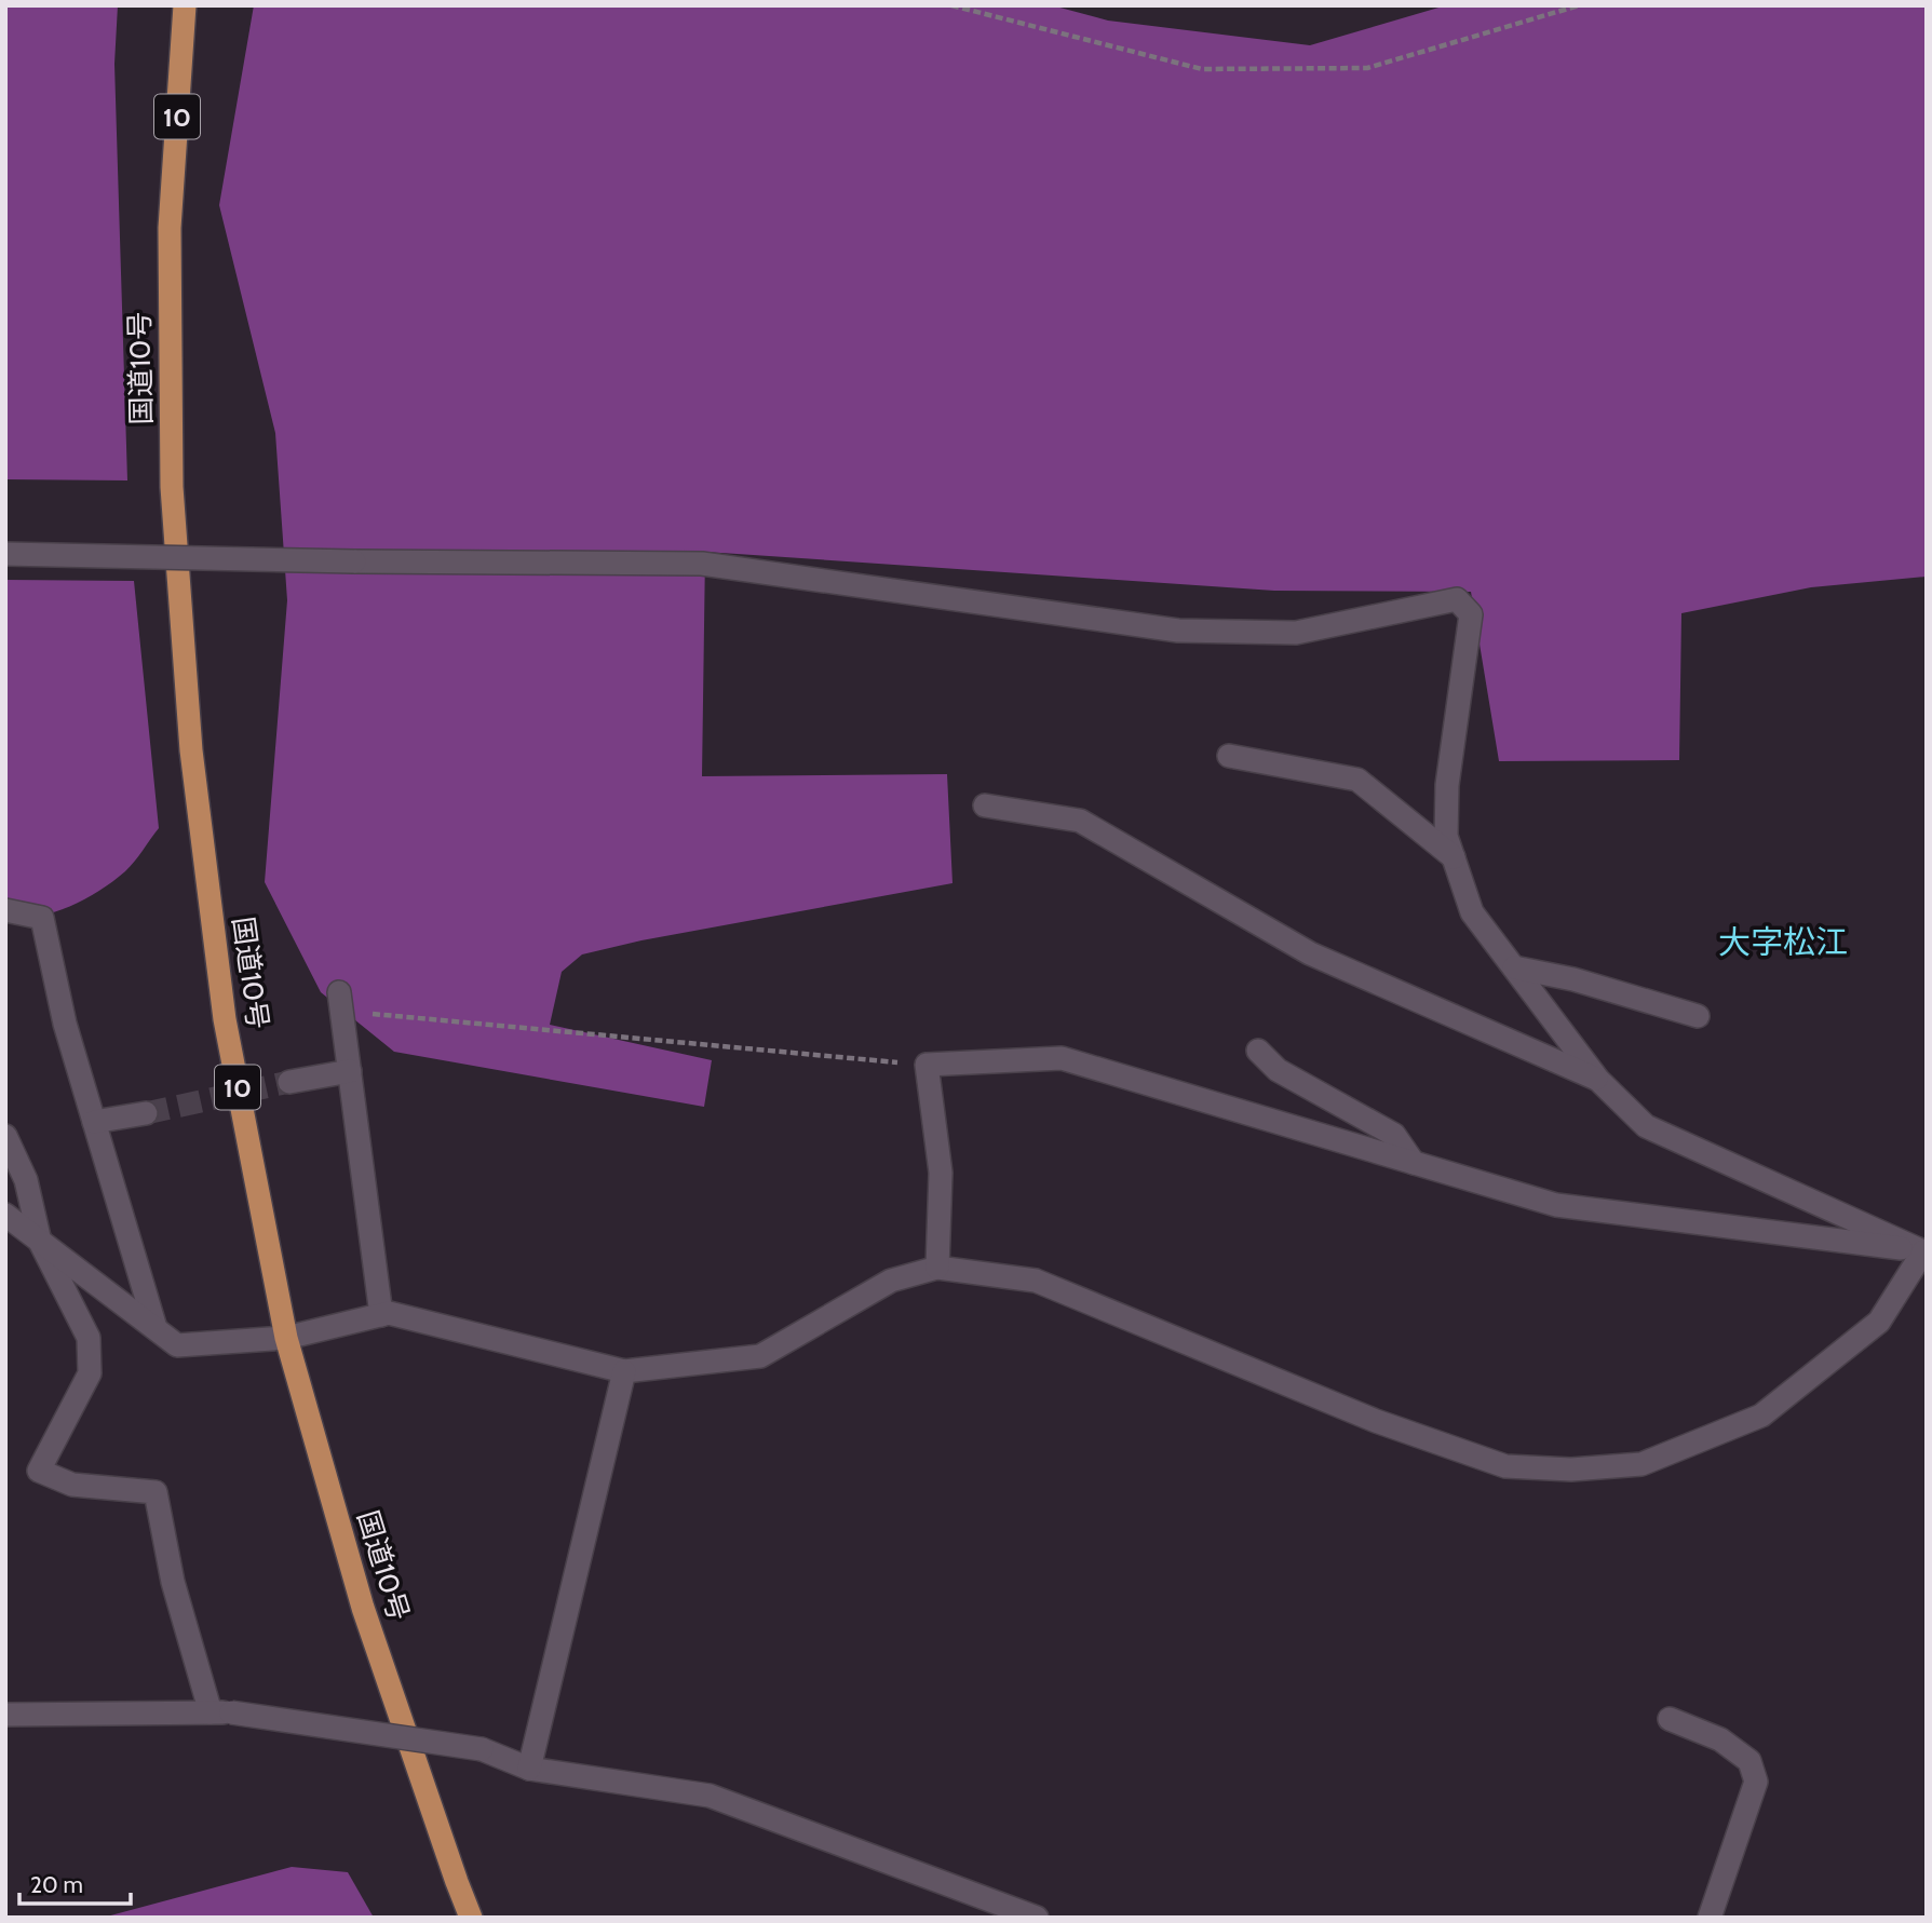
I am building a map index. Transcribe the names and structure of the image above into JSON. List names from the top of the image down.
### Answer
{
  "streets": {
    "highway": ["10", "国道10号"]
  },
  "districts": ["大字松江"],
  "scale_bar": "20 m"
}
